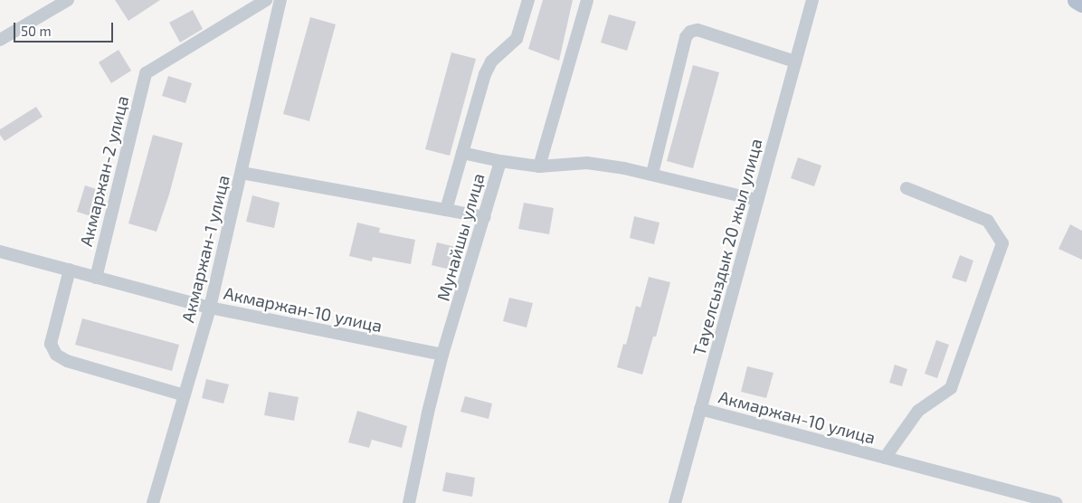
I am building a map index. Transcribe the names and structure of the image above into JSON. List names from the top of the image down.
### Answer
{
  "streets": {
    "street": [
      "Акмаржан-2 улица",
      "Мунайшы улица",
      "Тауелсыздык 20 жыл улица",
      "Акмаржан-1 улица",
      "Акмаржан-10 улица"
    ]
  },
  "crossings": [
    ["Акмаржан-2 улица", "Акмаржан-10 улица"],
    ["Мунайшы улица", "Тауелсыздык 20 жыл улица"],
    ["Мунайшы улица", "Акмаржан-10 улица"],
    ["Тауелсыздык 20 жыл улица", "Акмаржан-10 улица"],
    ["Акмаржан-1 улица", "Акмаржан-10 улица"]
  ],
  "scale_bar": "50 m"
}
